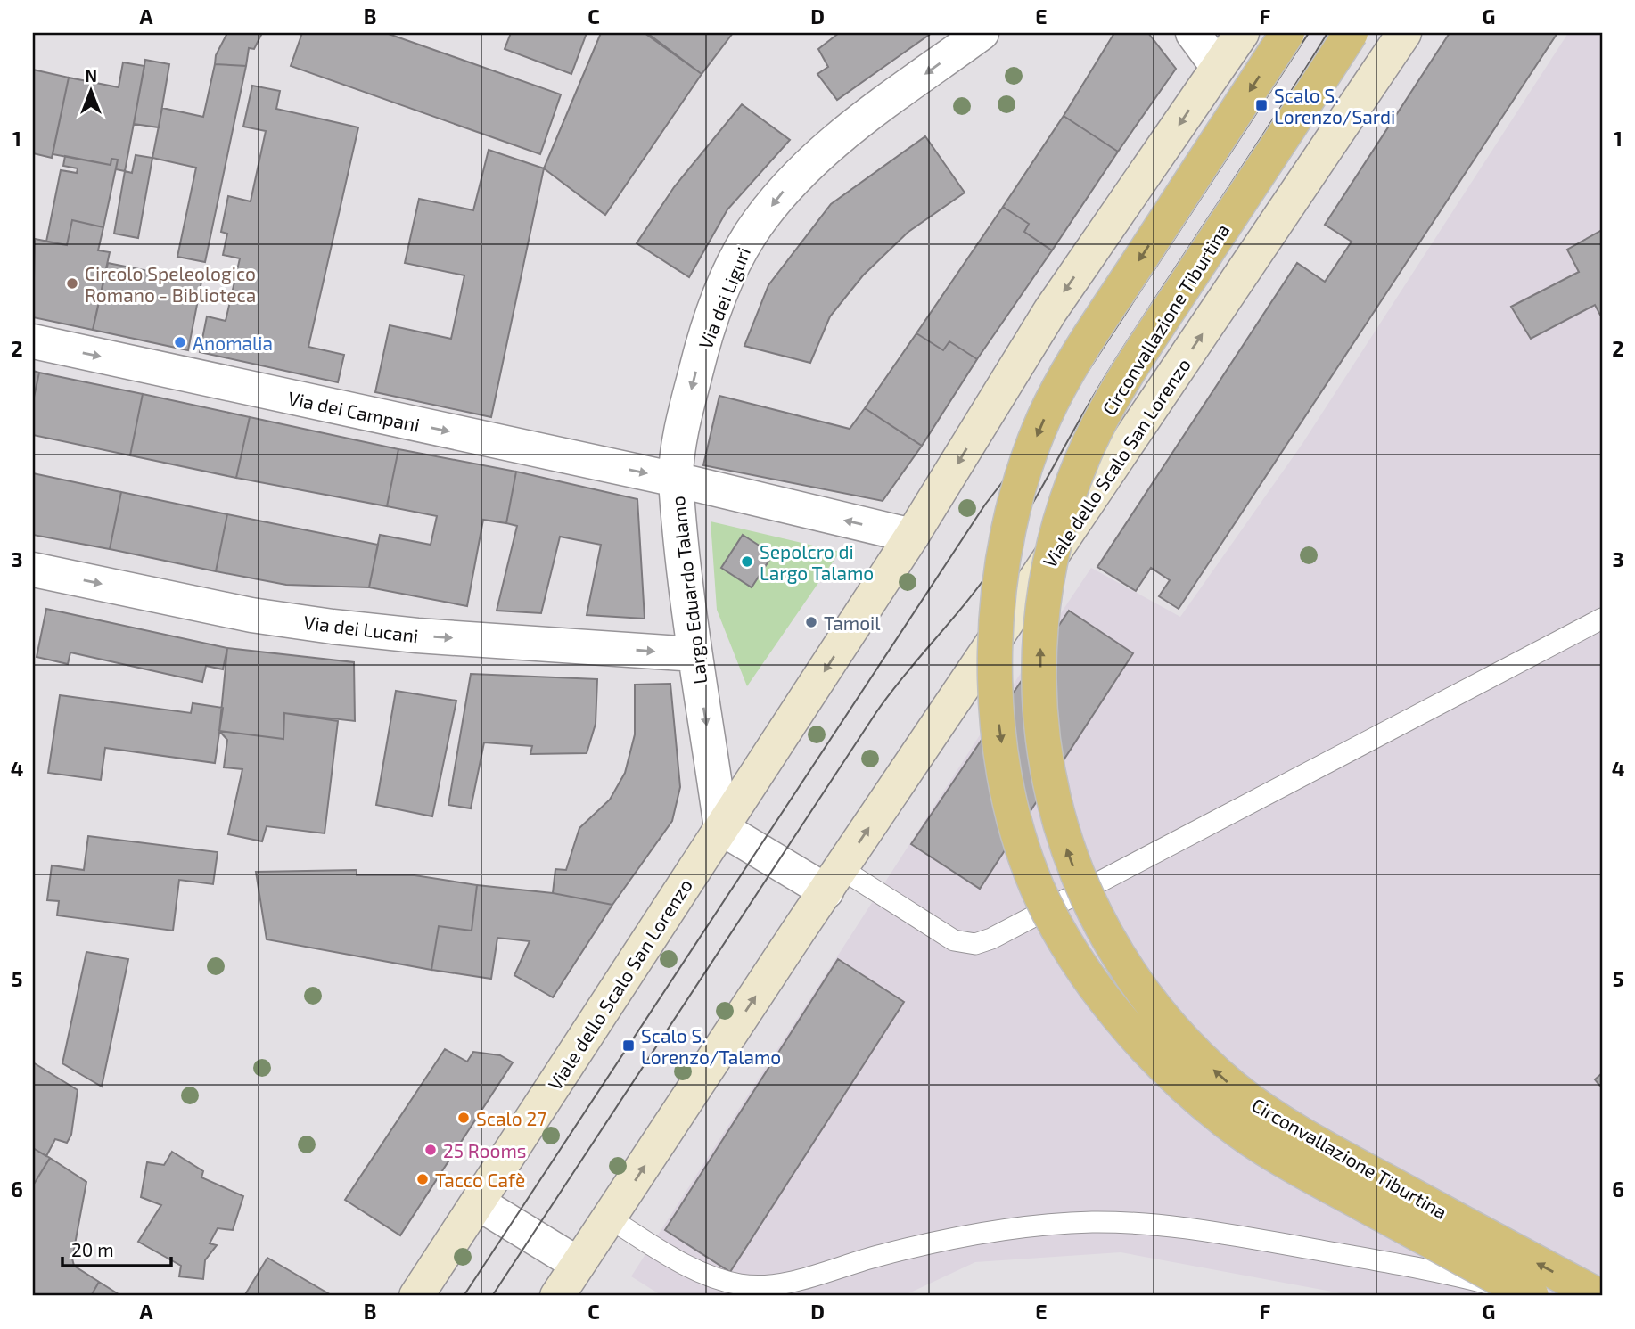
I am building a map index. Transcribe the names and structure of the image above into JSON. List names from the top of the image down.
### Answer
{
  "streets": {
    "highway": ["Circonvallazione Tiburtina"],
    "main road": ["Viale dello Scalo San Lorenzo"],
    "street": [
      "Via dei Liguri",
      "Via dei Campani",
      "Largo Eduardo Talamo",
      "Via dei Lucani"
    ]
  },
  "crossings": [
    ["Via dei Liguri", "Via dei Campani"],
    ["Via dei Liguri", "Largo Eduardo Talamo"],
    ["Via dei Campani", "Largo Eduardo Talamo"],
    ["Viale dello Scalo San Lorenzo", "Largo Eduardo Talamo"],
    ["Largo Eduardo Talamo", "Via dei Lucani"]
  ],
  "one_way": ["Via dei Liguri", "Via dei Campani", "Via dei Lucani"],
  "places": {
    "transit": ["Scalo S. Lorenzo/Sardi", "Scalo S. Lorenzo/Talamo"],
    "other": [
      "Circolo Speleologico Romano - Biblioteca",
      "Anomalia",
      "Sepolcro di Largo Talamo",
      "Tamoil",
      "Scalo 27",
      "25 Rooms",
      "Tacco Cafè"
    ]
  },
  "scale_bar": "20 m",
  "north": "top",
  "grid": {
    "columns": [
      "A",
      "B",
      "C",
      "D",
      "E",
      "F",
      "G"
    ],
    "rows": [
      "1",
      "2",
      "3",
      "4",
      "5",
      "6"
    ]
  }
}
